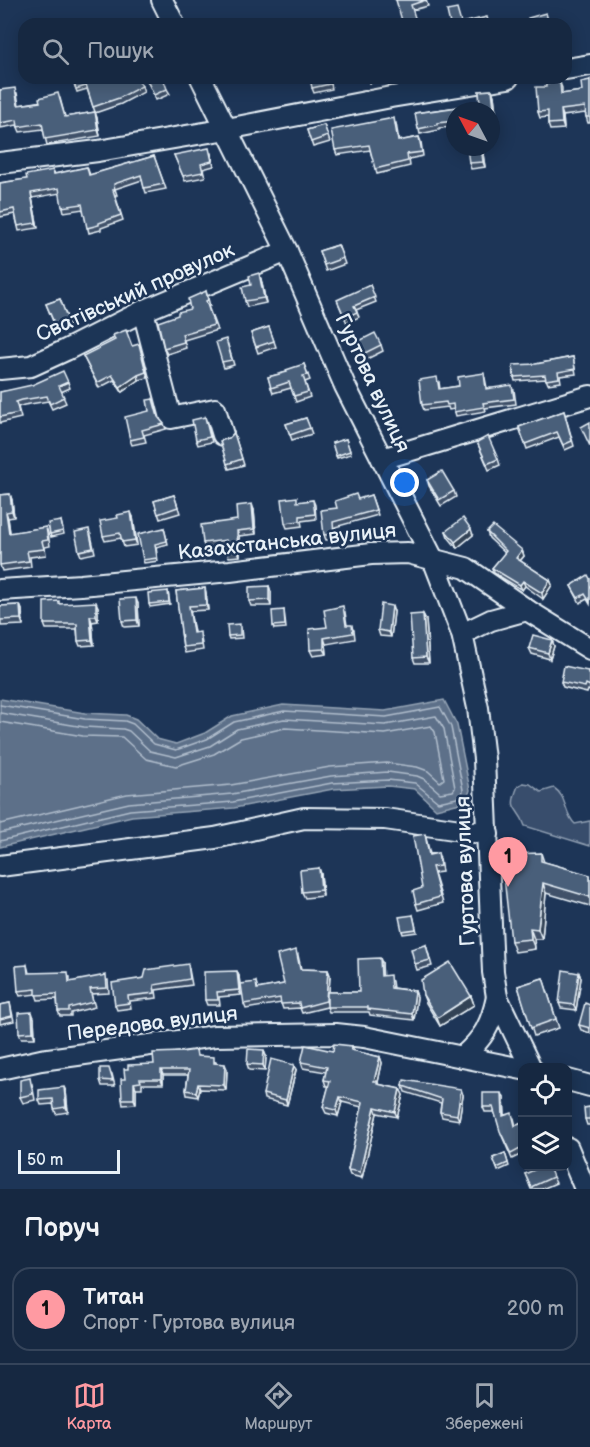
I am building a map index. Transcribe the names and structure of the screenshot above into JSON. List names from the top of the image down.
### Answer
{
  "streets": {
    "street": [
      "Сватівський провулок",
      "Гуртова вулиця",
      "Казахстанська вулиця",
      "Передова вулиця"
    ]
  },
  "crossings": [
    ["Сватівський провулок", "Гуртова вулиця"],
    ["Гуртова вулиця", "Казахстанська вулиця"]
  ],
  "scale_bar": "50 m",
  "north": "top left",
  "page": {
    "search": "Пошук",
    "pins": "1",
    "scale": "50 m",
    "heading": "Поруч",
    "list": [
      {
        "mark": "1",
        "name": "Титан",
        "note": "Спорт · Гуртова вулиця",
        "value": "200 m"
      }
    ],
    "nav": ["Карта", "Маршрут", "Збережені"]
  }
}
